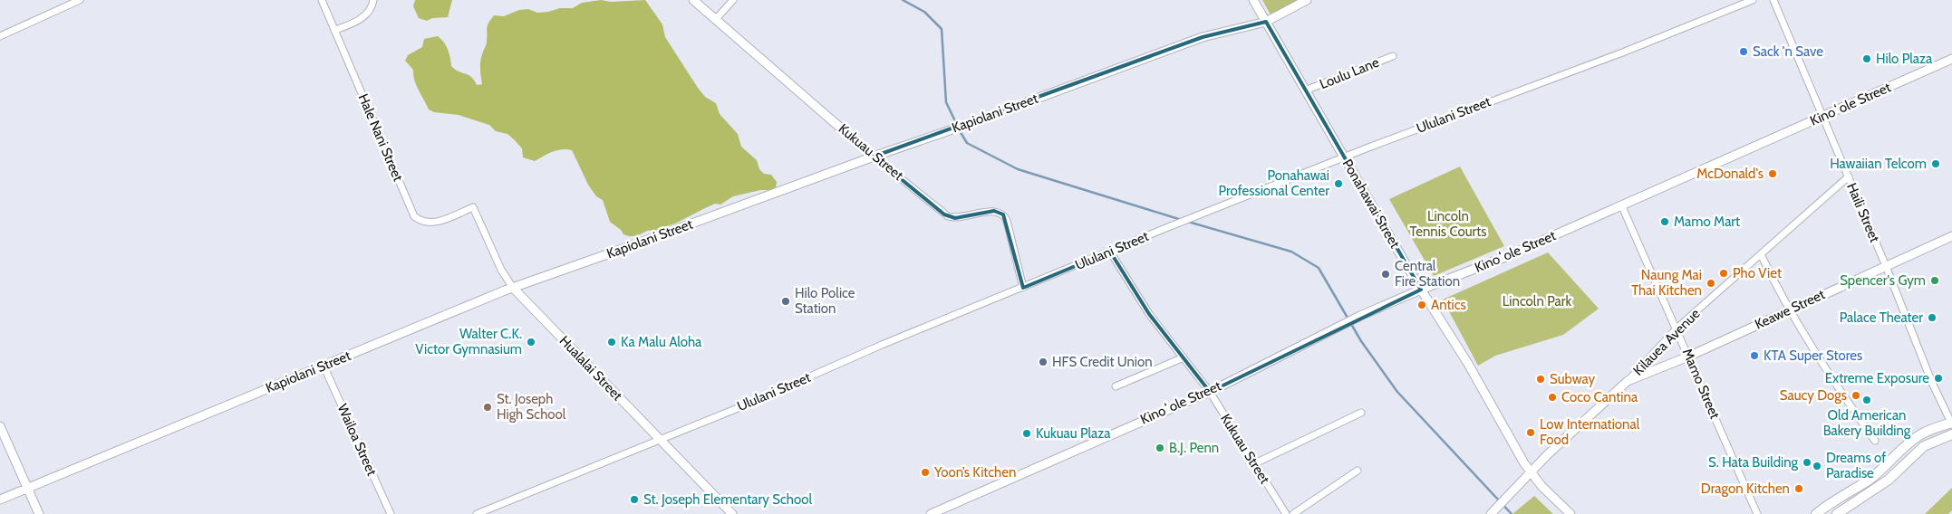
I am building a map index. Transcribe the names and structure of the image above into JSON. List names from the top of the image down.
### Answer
{
  "streets": {
    "street": [
      "Loulu Lane",
      "Kinoʻole Street",
      "Kapiolani Street",
      "Ululani Street",
      "Hale Nani Street",
      "Kukuau Street",
      "Ponahawai Street",
      "Haili Street",
      "Keawe Street",
      "Kilauea Avenue",
      "Hualalai Street",
      "Mamo Street",
      "Wailoa Street"
    ]
  },
  "crossings": [
    ["Loulu Lane", "Ponahawai Street"],
    ["Kinoʻole Street", "Kukuau Street"],
    ["Kinoʻole Street", "Ponahawai Street"],
    ["Kinoʻole Street", "Haili Street"],
    ["Kinoʻole Street", "Mamo Street"],
    ["Kapiolani Street", "Kukuau Street"],
    ["Kapiolani Street", "Ponahawai Street"],
    ["Kapiolani Street", "Hualalai Street"],
    ["Kapiolani Street", "Wailoa Street"],
    ["Ululani Street", "Kukuau Street"],
    ["Ululani Street", "Ponahawai Street"],
    ["Ululani Street", "Hualalai Street"],
    ["Hale Nani Street", "Hualalai Street"],
    ["Ponahawai Street", "Kilauea Avenue"],
    ["Haili Street", "Keawe Street"],
    ["Haili Street", "Kilauea Avenue"],
    ["Keawe Street", "Kilauea Avenue"],
    ["Keawe Street", "Mamo Street"],
    ["Kilauea Avenue", "Mamo Street"]
  ],
  "parks": ["Lincoln Tennis Courts", "Lincoln Park"],
  "places": [
    "Sack 'n Save",
    "Hilo Plaza",
    "Hawaiian Telcom",
    "McDonald's",
    "Ponahawai Professional Center",
    "Mamo Mart",
    "Pho Viet",
    "Central Fire Station",
    "Spencer's Gym",
    "Naung Mai Thai Kitchen",
    "Hilo Police Station",
    "Antics",
    "Palace Theater",
    "Walter C.K. Victor Gymnasium",
    "Ka Malu Aloha",
    "KTA Super Stores",
    "HFS Credit Union",
    "Extreme Exposure",
    "Subway",
    "Saucy Dogs",
    "Coco Cantina",
    "Old American Bakery Building",
    "St. Joseph High School",
    "Low International Food",
    "Kukuau Plaza",
    "B.J. Penn",
    "S. Hata Building",
    "Dreams of Paradise",
    "Yoon’s Kitchen",
    "Dragon Kitchen",
    "St. Joseph Elementary School"
  ]
}
